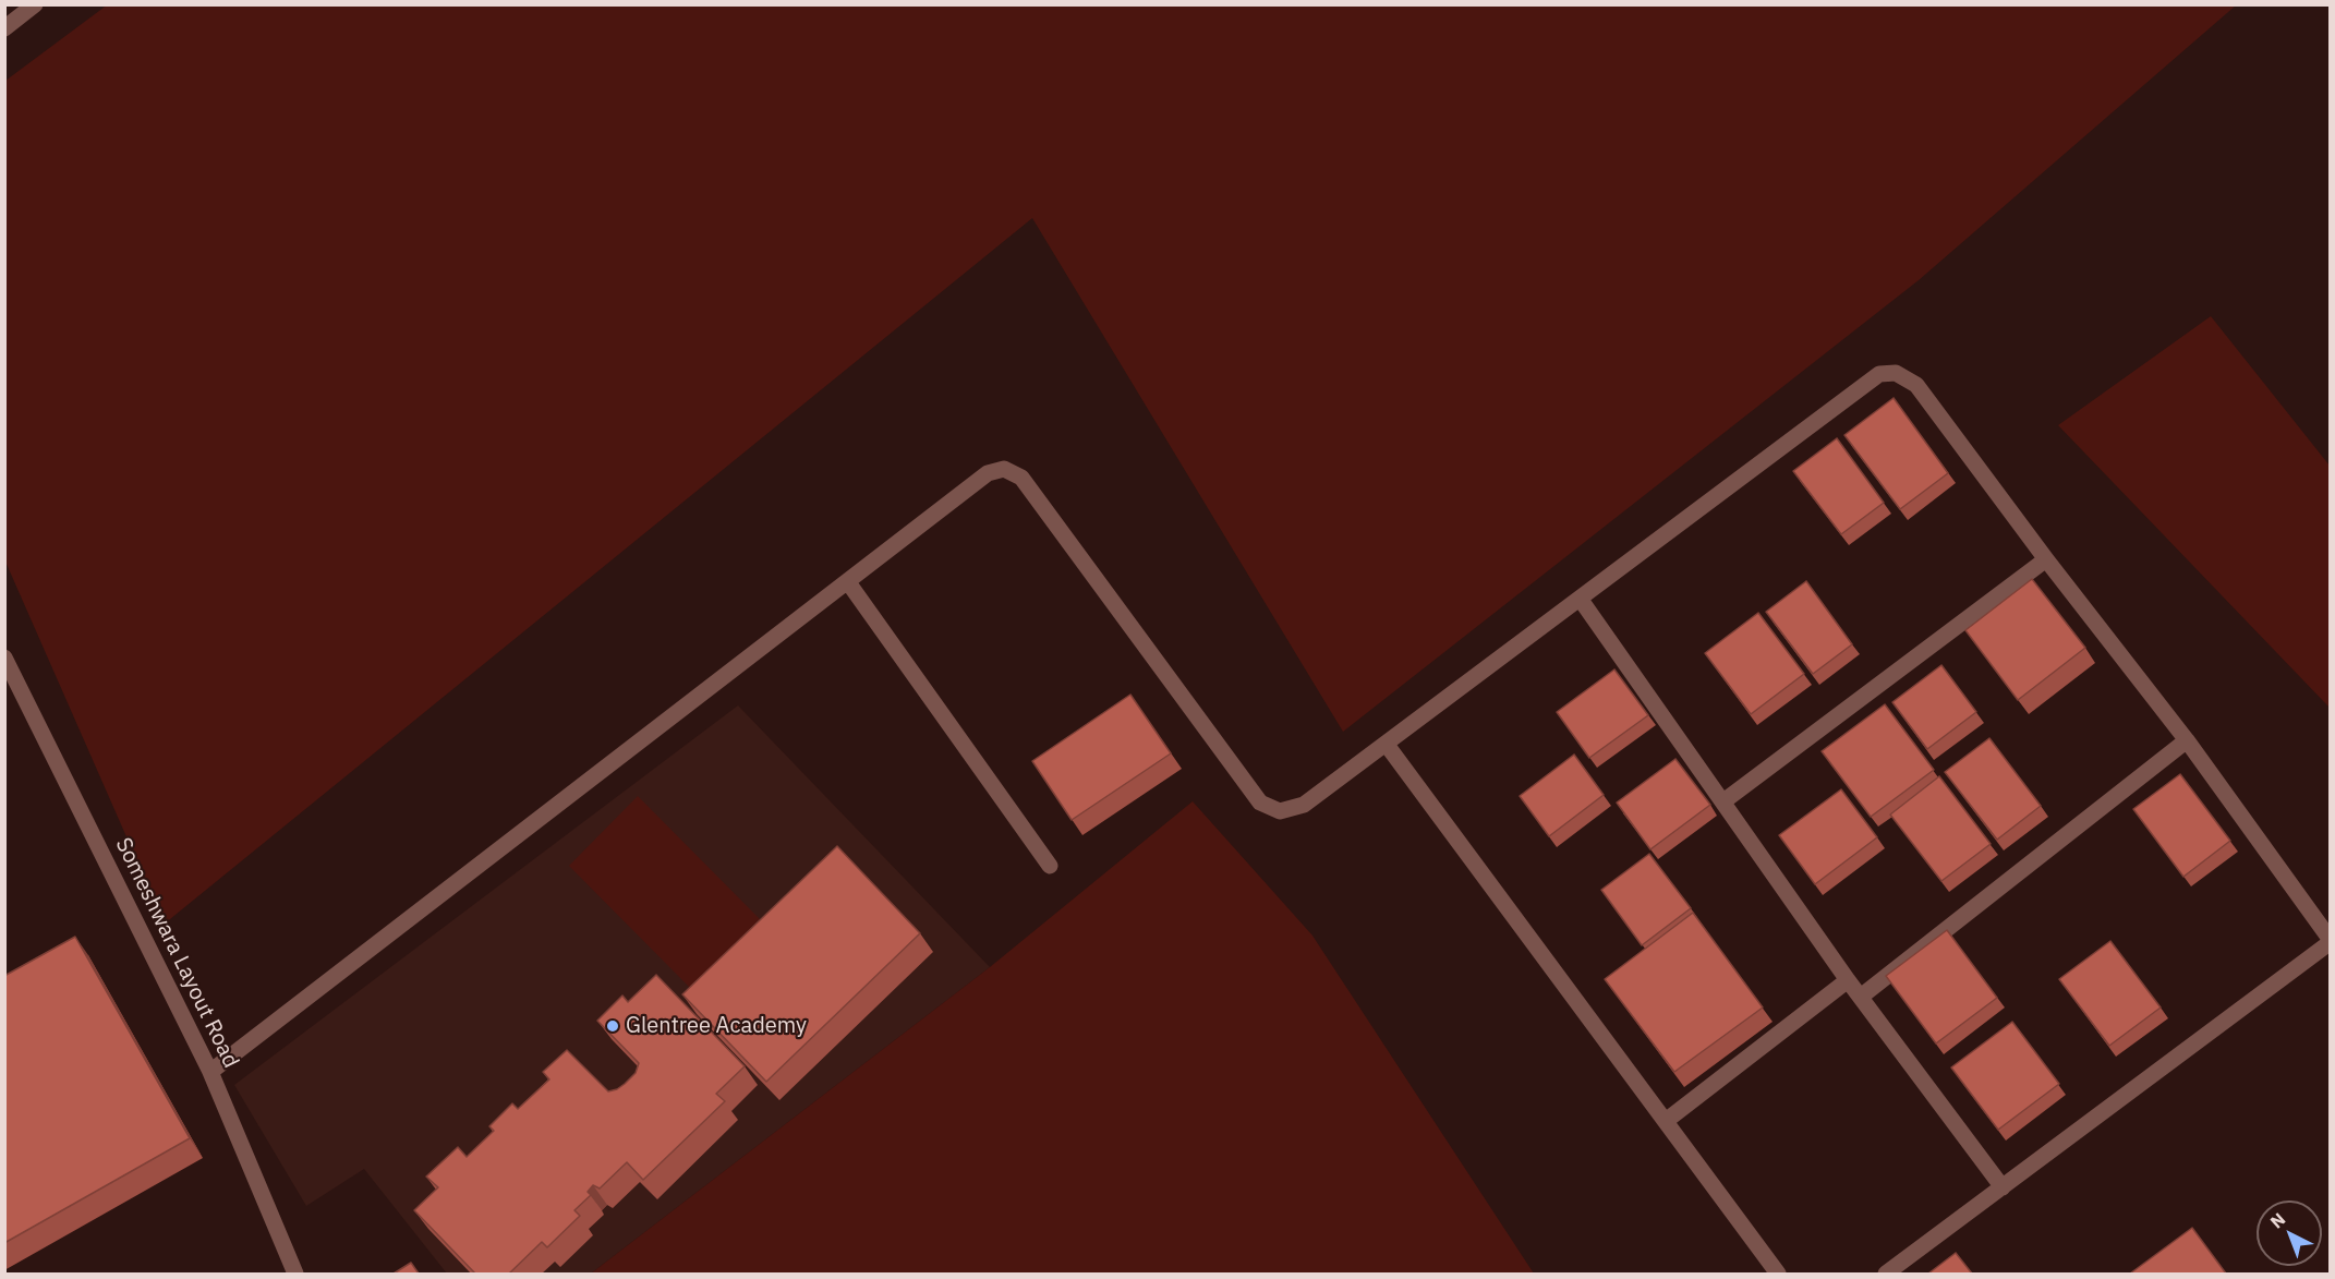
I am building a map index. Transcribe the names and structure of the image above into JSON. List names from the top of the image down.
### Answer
{
  "streets": {
    "street": ["Someshwara Layout Road"]
  },
  "places": ["Glentree Academy"],
  "north": "top left"
}
